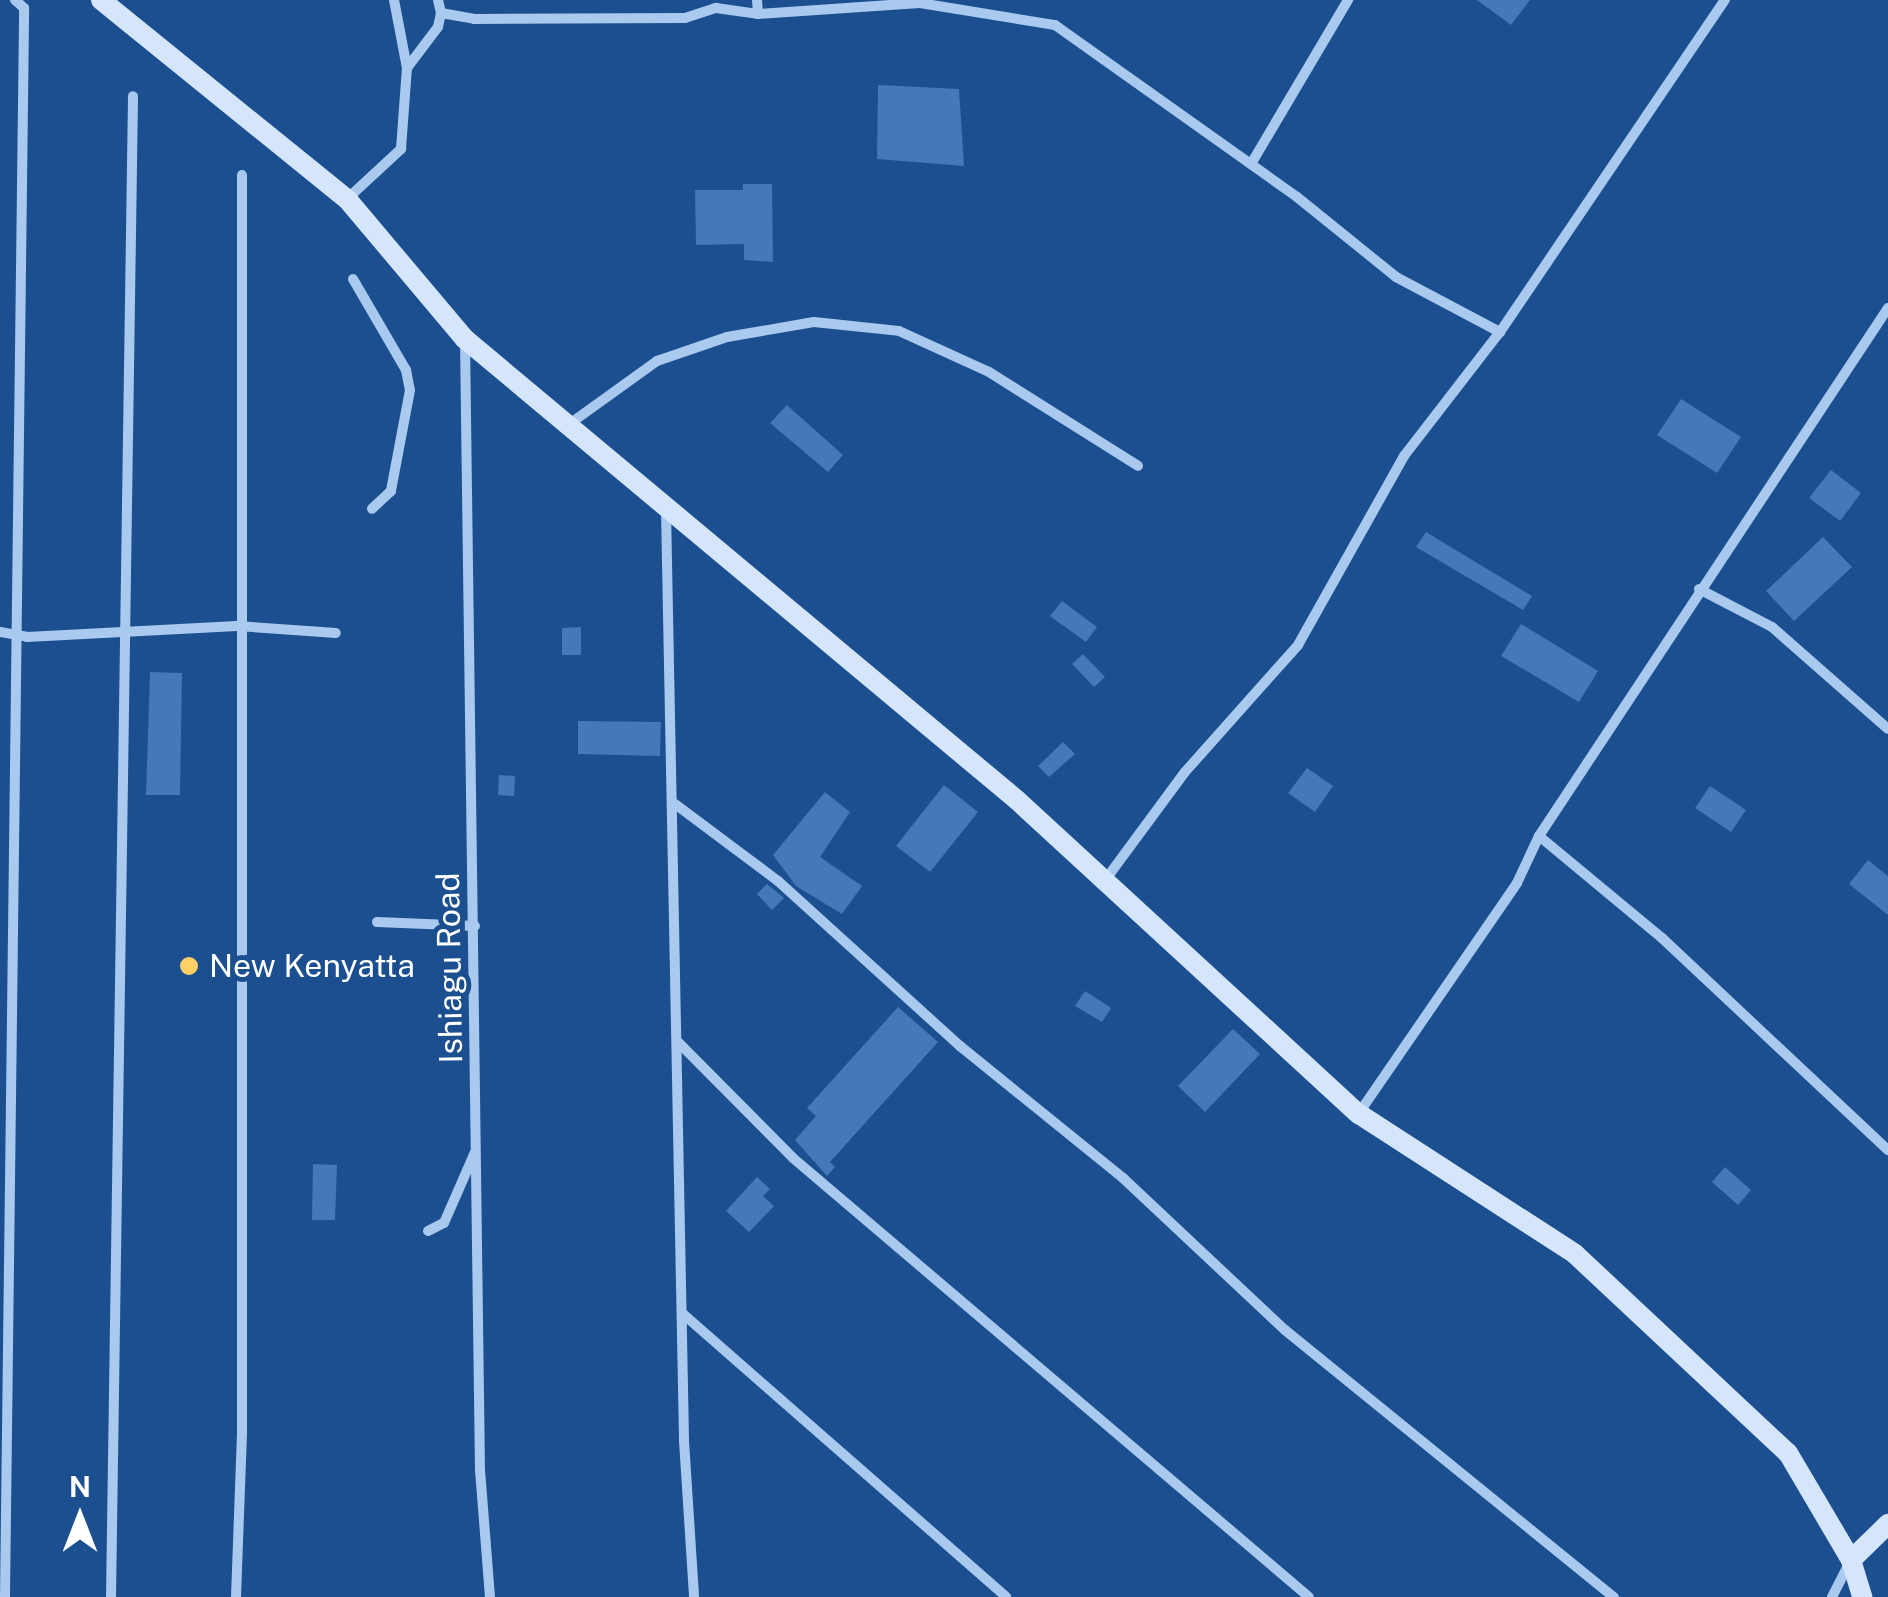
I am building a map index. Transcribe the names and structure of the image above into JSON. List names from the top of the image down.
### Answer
{
  "streets": {
    "street": ["Ishiagu Road"]
  },
  "places": ["New Kenyatta"],
  "north": "top"
}
